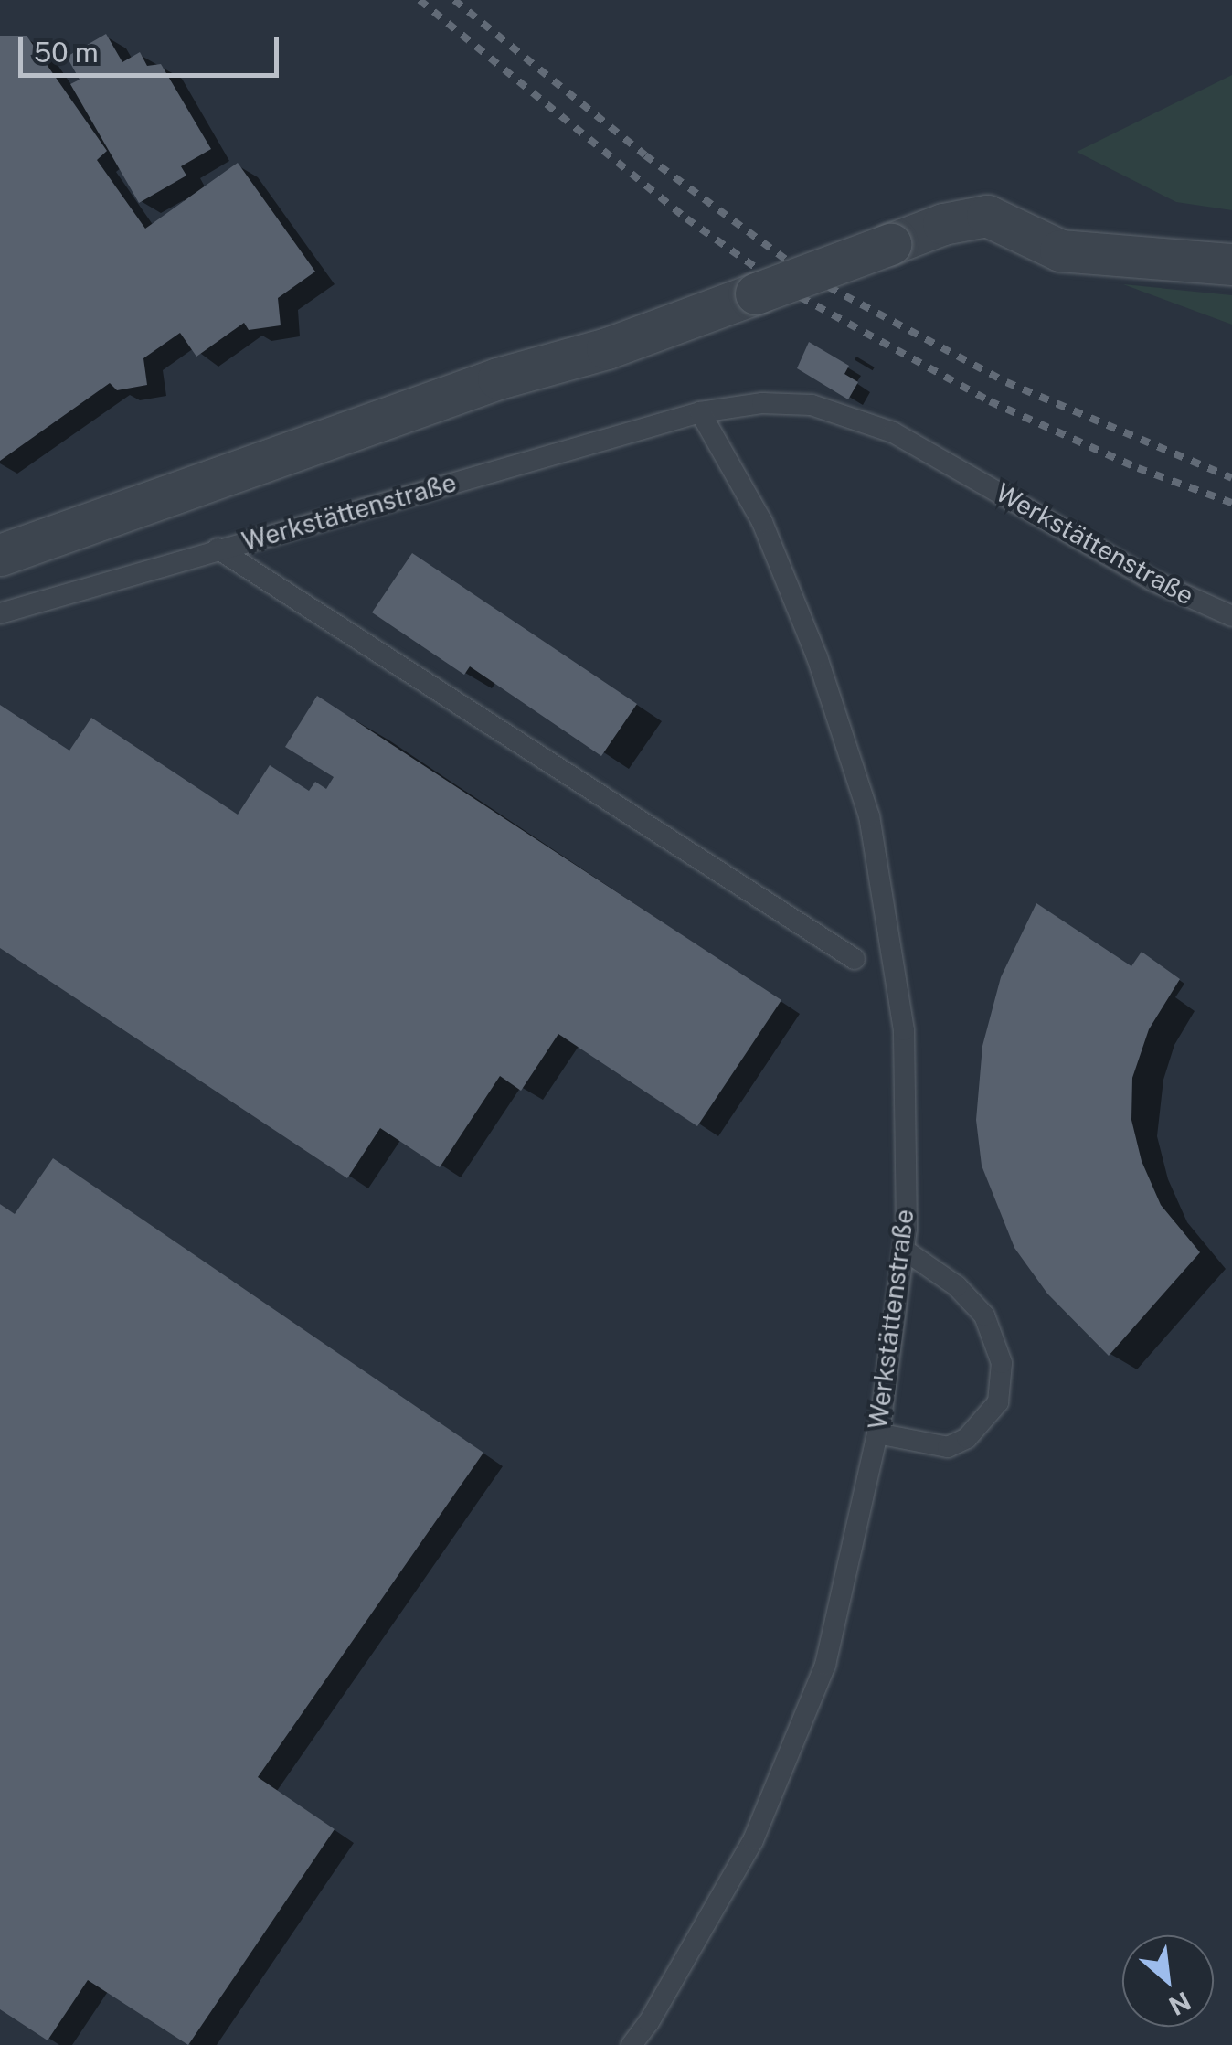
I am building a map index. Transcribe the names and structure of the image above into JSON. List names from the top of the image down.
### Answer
{
  "streets": {
    "lane": ["Werkstättenstraße"]
  },
  "scale_bar": "50 m",
  "north": "bottom right"
}
